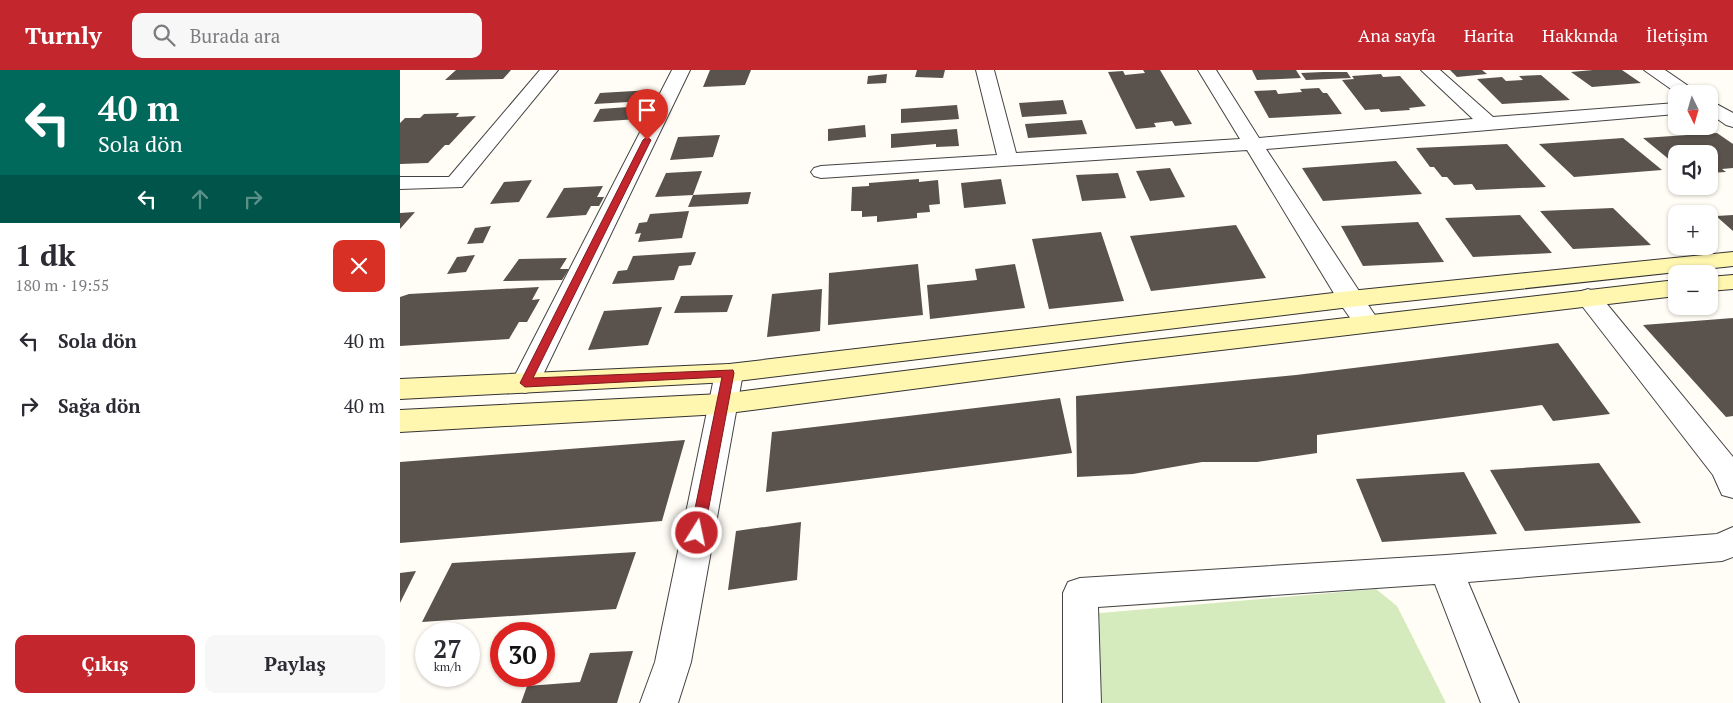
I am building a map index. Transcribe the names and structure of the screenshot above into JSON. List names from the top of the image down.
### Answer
{
  "north": "bottom",
  "page": {
    "header": "Turnly",
    "search": "Burada ara",
    "nav": [
      "Ana sayfa",
      "Harita",
      "Hakkında",
      "İletişim"
    ],
    "turn": ["40 m", "Sola dön"],
    "map_buttons": ["+", "−"],
    "heading": ["1 dk", "180 m · 19:55"],
    "list": [
      {
        "name": "Sola dön",
        "value": "40 m"
      },
      {
        "name": "Sağa dön",
        "value": "40 m"
      }
    ],
    "speed": "27 km/h",
    "limit": "30",
    "buttons": ["Çıkış", "Paylaş"]
  }
}
